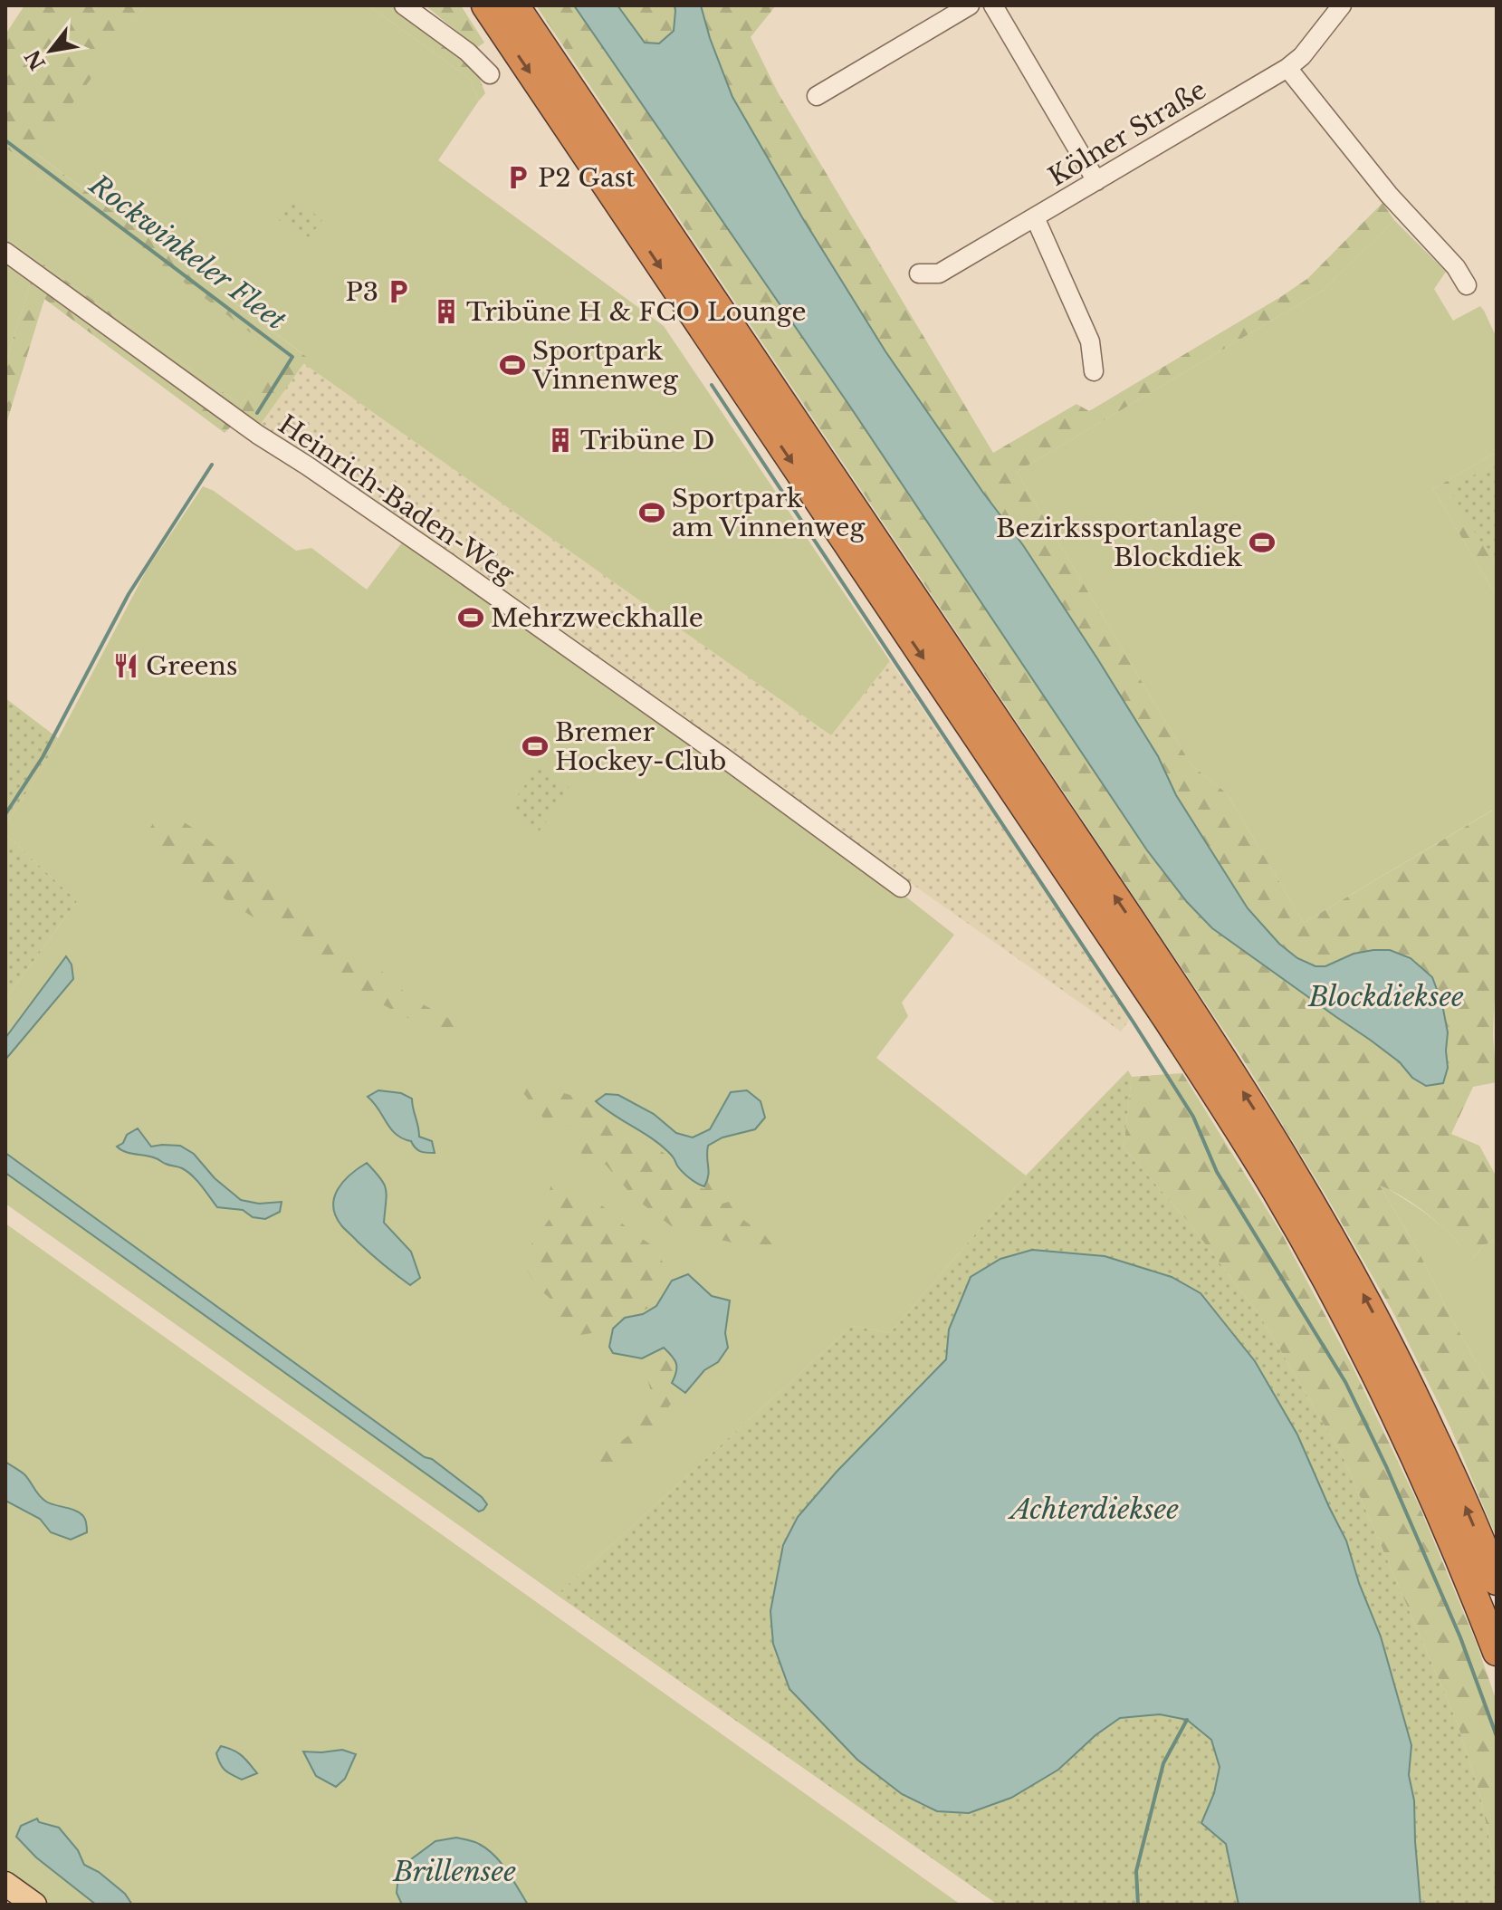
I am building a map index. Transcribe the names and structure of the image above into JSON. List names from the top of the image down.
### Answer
{
  "streets": {
    "street": ["Kölner Straße", "Heinrich-Baden-Weg"]
  },
  "water": [
    "Rockwinkeler Fleet",
    "Blockdieksee",
    "Achterdieksee",
    "Brillensee"
  ],
  "places": {
    "parking": ["P2 Gast", "P3"],
    "building": ["Tribüne H & FCO Lounge", "Tribüne D"],
    "sports": [
      "Sportpark Vinnenweg",
      "Sportpark am Vinnenweg",
      "Bezirkssportanlage Blockdiek",
      "Mehrzweckhalle",
      "Bremer Hockey-Club"
    ],
    "restaurant": ["Greens"]
  },
  "north": "bottom left"
}
